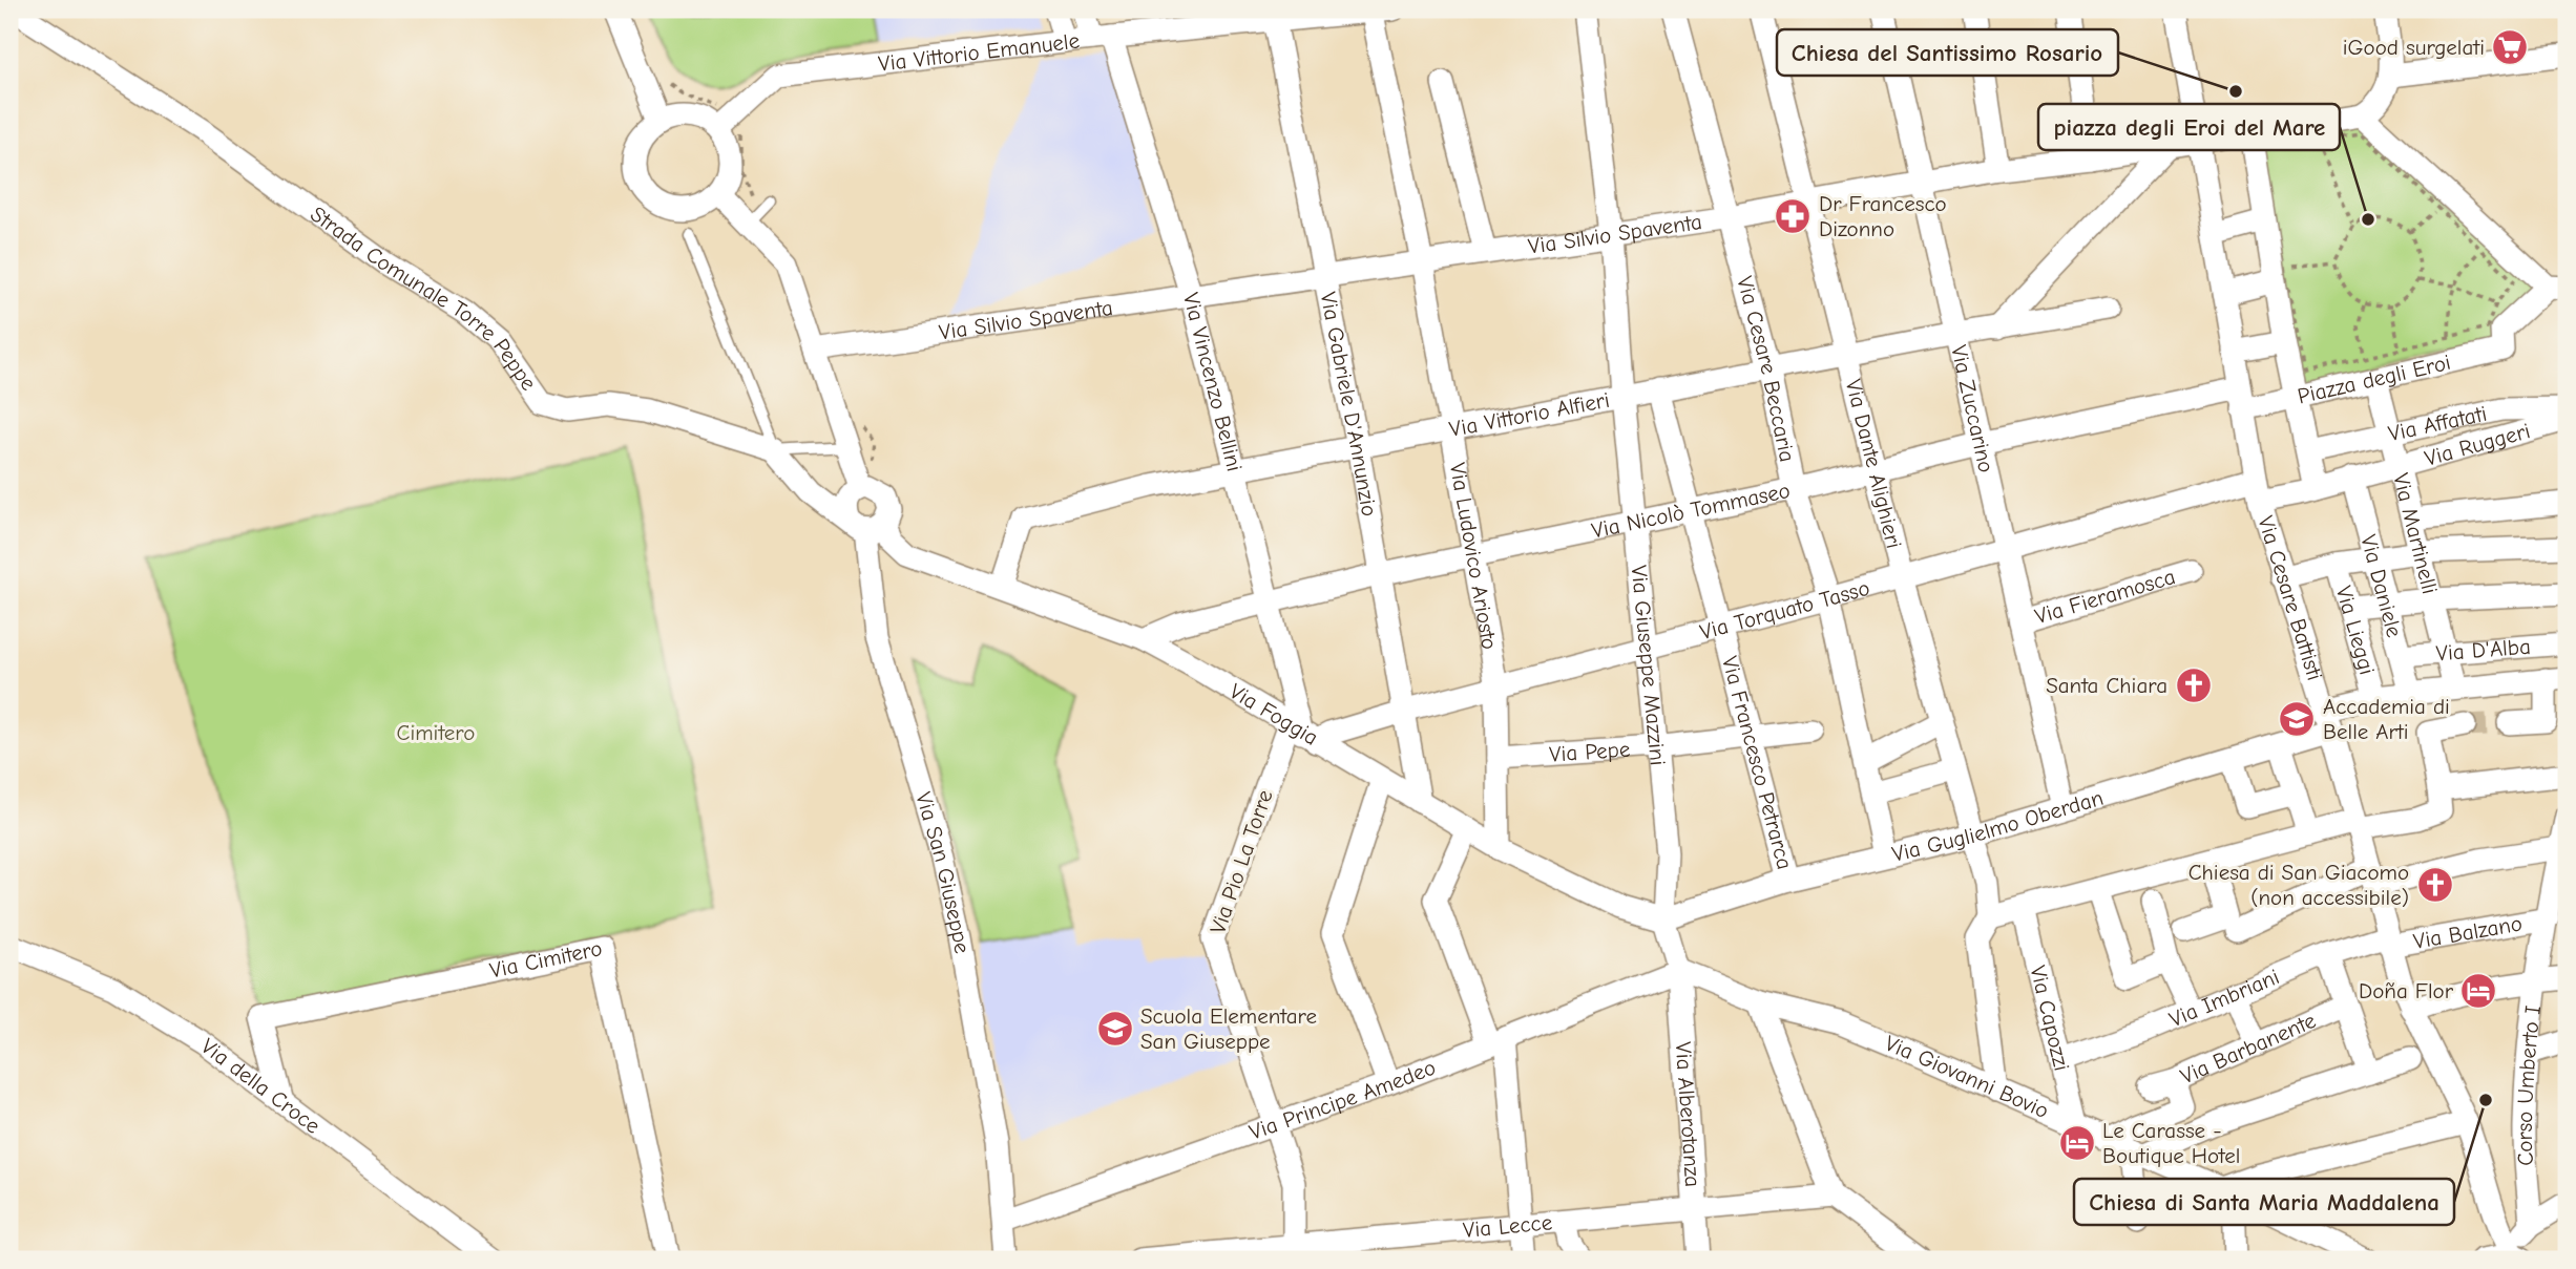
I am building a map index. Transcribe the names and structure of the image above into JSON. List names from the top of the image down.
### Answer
{
  "streets": {
    "street": [
      "Via Vittorio Emanuele",
      "Via Silvio Spaventa",
      "Strada Comunale Torre Peppe",
      "Via Cesare Beccaria",
      "Piazza degli Eroi",
      "Via Vincenzo Bellini",
      "Via Gabriele D'Annunzio",
      "Via Zuccarino",
      "Via Vittorio Alfieri",
      "Via Affatati",
      "Via Ruggeri",
      "Via Dante Alighieri",
      "Via Nicolò Tommaseo",
      "Via Martinelli",
      "Via Ludovico Ariosto",
      "Via Daniele",
      "Via Fieramosca",
      "Via Cesare Battisti",
      "Via Torquato Tasso",
      "Via Lieggi",
      "Via D'Alba",
      "Via Giuseppe Mazzini",
      "Via Foggia",
      "Via Pepe",
      "Via Francesco Petrarca",
      "Via Guglielmo Oberdan",
      "Via Pio La Torre",
      "Via San Giuseppe",
      "Via Balzano",
      "Via Cimitero",
      "Via Imbriani",
      "Via Capozzi",
      "Via Barbanente",
      "Via Giovanni Bovio",
      "Corso Umberto I",
      "Via della Croce",
      "Via Principe Amedeo",
      "Via Alberotanza",
      "Via Lecce"
    ]
  },
  "crossings": [
    ["Via Vittorio Emanuele", "Via Vincenzo Bellini"],
    ["Via Vittorio Emanuele", "Via Gabriele D'Annunzio"],
    ["Via Vittorio Emanuele", "Via Ludovico Ariosto"],
    ["Via Silvio Spaventa", "Via Cesare Beccaria"],
    ["Via Silvio Spaventa", "Piazza degli Eroi"],
    ["Via Silvio Spaventa", "Via Vincenzo Bellini"],
    ["Via Silvio Spaventa", "Via Gabriele D'Annunzio"],
    ["Via Silvio Spaventa", "Via Zuccarino"],
    ["Via Silvio Spaventa", "Via Dante Alighieri"],
    ["Via Silvio Spaventa", "Via Ludovico Ariosto"],
    ["Via Silvio Spaventa", "Via Cesare Battisti"],
    ["Via Silvio Spaventa", "Via Giuseppe Mazzini"],
    ["Via Cesare Beccaria", "Via Vittorio Alfieri"],
    ["Via Cesare Beccaria", "Via Nicolò Tommaseo"],
    ["Via Cesare Beccaria", "Via Torquato Tasso"],
    ["Via Cesare Beccaria", "Via Guglielmo Oberdan"],
    ["Piazza degli Eroi", "Via Nicolò Tommaseo"],
    ["Piazza degli Eroi", "Via Martinelli"],
    ["Via Vincenzo Bellini", "Via Vittorio Alfieri"],
    ["Via Vincenzo Bellini", "Via Nicolò Tommaseo"],
    ["Via Vincenzo Bellini", "Via Torquato Tasso"],
    ["Via Vincenzo Bellini", "Via Foggia"],
    ["Via Vincenzo Bellini", "Via Pio La Torre"],
    ["Via Gabriele D'Annunzio", "Via Vittorio Alfieri"],
    ["Via Gabriele D'Annunzio", "Via Nicolò Tommaseo"],
    ["Via Gabriele D'Annunzio", "Via Torquato Tasso"],
    ["Via Gabriele D'Annunzio", "Via Foggia"],
    ["Via Zuccarino", "Via Vittorio Alfieri"],
    ["Via Zuccarino", "Via Nicolò Tommaseo"],
    ["Via Zuccarino", "Via Fieramosca"],
    ["Via Zuccarino", "Via Torquato Tasso"],
    ["Via Zuccarino", "Via Guglielmo Oberdan"],
    ["Via Vittorio Alfieri", "Via Dante Alighieri"],
    ["Via Vittorio Alfieri", "Via Ludovico Ariosto"],
    ["Via Vittorio Alfieri", "Via Giuseppe Mazzini"],
    ["Via Vittorio Alfieri", "Via Foggia"],
    ["Via Vittorio Alfieri", "Via Francesco Petrarca"],
    ["Via Affatati", "Via Martinelli"],
    ["Via Ruggeri", "Via Martinelli"],
    ["Via Ruggeri", "Via Daniele"],
    ["Via Ruggeri", "Via Cesare Battisti"],
    ["Via Ruggeri", "Via Torquato Tasso"],
    ["Via Dante Alighieri", "Via Nicolò Tommaseo"],
    ["Via Dante Alighieri", "Via Torquato Tasso"],
    ["Via Dante Alighieri", "Via Guglielmo Oberdan"],
    ["Via Nicolò Tommaseo", "Via Ludovico Ariosto"],
    ["Via Nicolò Tommaseo", "Via Cesare Battisti"],
    ["Via Nicolò Tommaseo", "Via Giuseppe Mazzini"],
    ["Via Nicolò Tommaseo", "Via Foggia"],
    ["Via Nicolò Tommaseo", "Via Francesco Petrarca"],
    ["Via Martinelli", "Via D'Alba"],
    ["Via Martinelli", "Via Guglielmo Oberdan"],
    ["Via Ludovico Ariosto", "Via Torquato Tasso"],
    ["Via Ludovico Ariosto", "Via Foggia"],
    ["Via Ludovico Ariosto", "Via Pepe"],
    ["Via Daniele", "Via D'Alba"],
    ["Via Daniele", "Via Guglielmo Oberdan"],
    ["Via Cesare Battisti", "Via Torquato Tasso"],
    ["Via Cesare Battisti", "Via Guglielmo Oberdan"],
    ["Via Cesare Battisti", "Via Balzano"],
    ["Via Cesare Battisti", "Via Imbriani"],
    ["Via Torquato Tasso", "Via Giuseppe Mazzini"],
    ["Via Torquato Tasso", "Via Foggia"],
    ["Via Torquato Tasso", "Via Francesco Petrarca"],
    ["Via Torquato Tasso", "Via Pio La Torre"],
    ["Via Lieggi", "Via Guglielmo Oberdan"],
    ["Via Giuseppe Mazzini", "Via Foggia"],
    ["Via Giuseppe Mazzini", "Via Pepe"],
    ["Via Giuseppe Mazzini", "Via Guglielmo Oberdan"],
    ["Via Giuseppe Mazzini", "Via Giovanni Bovio"],
    ["Via Giuseppe Mazzini", "Via Principe Amedeo"],
    ["Via Giuseppe Mazzini", "Via Alberotanza"],
    ["Via Foggia", "Via Guglielmo Oberdan"],
    ["Via Foggia", "Via Pio La Torre"],
    ["Via Foggia", "Via San Giuseppe"],
    ["Via Pepe", "Via Francesco Petrarca"],
    ["Via Francesco Petrarca", "Via Guglielmo Oberdan"],
    ["Via Pio La Torre", "Via Principe Amedeo"],
    ["Via Pio La Torre", "Via Lecce"],
    ["Via San Giuseppe", "Via Principe Amedeo"],
    ["Via Balzano", "Via Imbriani"],
    ["Via Balzano", "Corso Umberto I"],
    ["Via Cimitero", "Via della Croce"],
    ["Via Imbriani", "Via Capozzi"],
    ["Via Capozzi", "Via Giovanni Bovio"],
    ["Via Giovanni Bovio", "Via Principe Amedeo"],
    ["Via Giovanni Bovio", "Via Alberotanza"],
    ["Via Principe Amedeo", "Via Alberotanza"],
    ["Via Alberotanza", "Via Lecce"]
  ],
  "parks": ["Cimitero"],
  "places": {
    "supermarket": ["iGood surgelati"],
    "other": ["Chiesa del Santissimo Rosario", "piazza degli Eroi del Mare", "Chiesa di Santa Maria Maddalena"],
    "pharmacy": ["Dr Francesco Dizonno"],
    "church": ["Santa Chiara", "Chiesa di San Giacomo (non accessibile)"],
    "school or university": ["Accademia di Belle Arti", "Scuola Elementare San Giuseppe"],
    "hotel": ["Doña Flor", "Le Carasse - Boutique Hotel"]
  }
}
